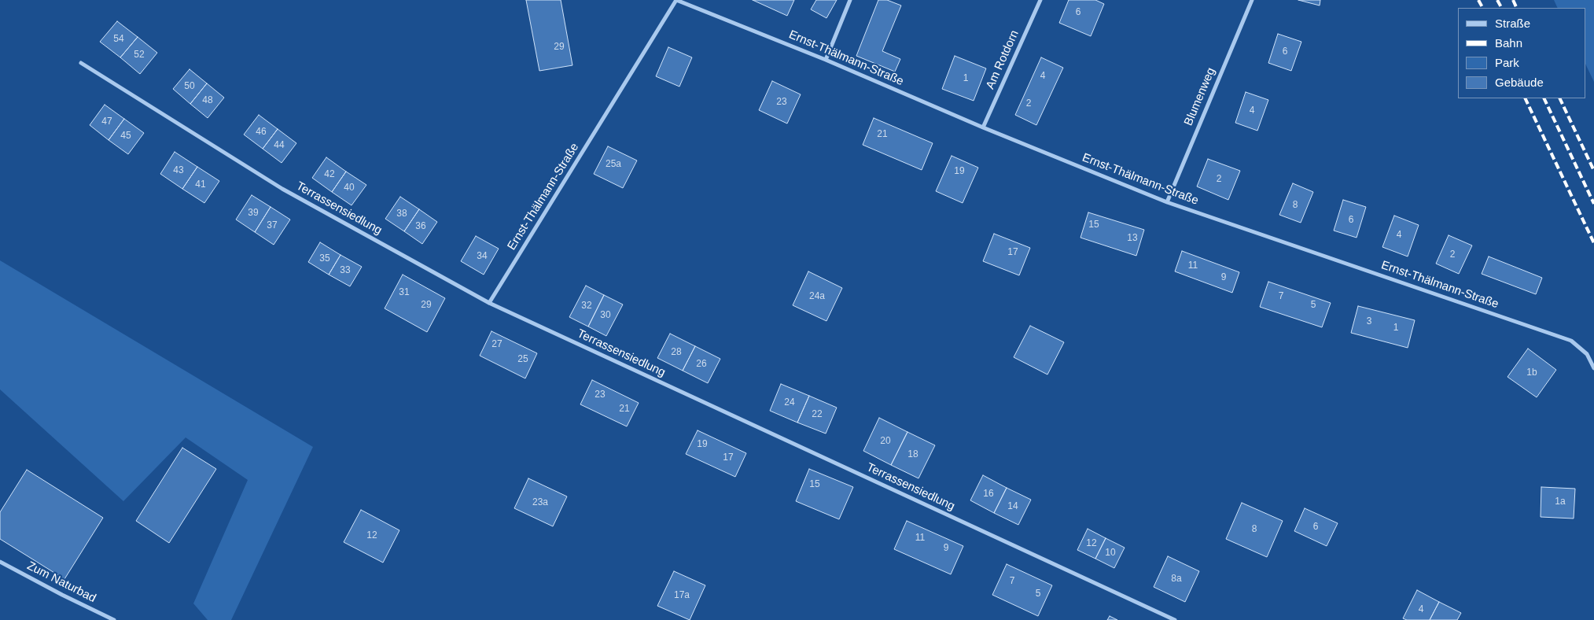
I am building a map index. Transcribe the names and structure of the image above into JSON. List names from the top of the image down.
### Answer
{
  "streets": {
    "street": [
      "Ernst-Thälmann-Straße",
      "Am Rotdorn",
      "Blumenweg",
      "Terrassensiedlung",
      "Zum Naturbad"
    ]
  },
  "crossings": [
    ["Ernst-Thälmann-Straße", "Am Rotdorn"],
    ["Ernst-Thälmann-Straße", "Blumenweg"],
    ["Ernst-Thälmann-Straße", "Terrassensiedlung"]
  ],
  "house_numbers": [
    "6",
    "54",
    "29",
    "6",
    "52",
    "4",
    "1",
    "50",
    "48",
    "23",
    "2",
    "4",
    "47",
    "46",
    "21",
    "45",
    "44",
    "25a",
    "43",
    "19",
    "42",
    "2",
    "41",
    "40",
    "8",
    "39",
    "38",
    "6",
    "15",
    "37",
    "36",
    "4",
    "13",
    "17",
    "2",
    "34",
    "35",
    "11",
    "33",
    "9",
    "31",
    "24a",
    "7",
    "29",
    "5",
    "32",
    "30",
    "3",
    "1",
    "27",
    "28",
    "25",
    "26",
    "1b",
    "23",
    "24",
    "21",
    "22",
    "20",
    "19",
    "18",
    "17",
    "15",
    "16",
    "1a",
    "23a",
    "14",
    "6",
    "8",
    "12",
    "11",
    "12",
    "9",
    "10",
    "8a",
    "7",
    "5",
    "17a",
    "4"
  ],
  "legend": [
    "Straße",
    "Bahn",
    "Park",
    "Gebäude"
  ]
}
